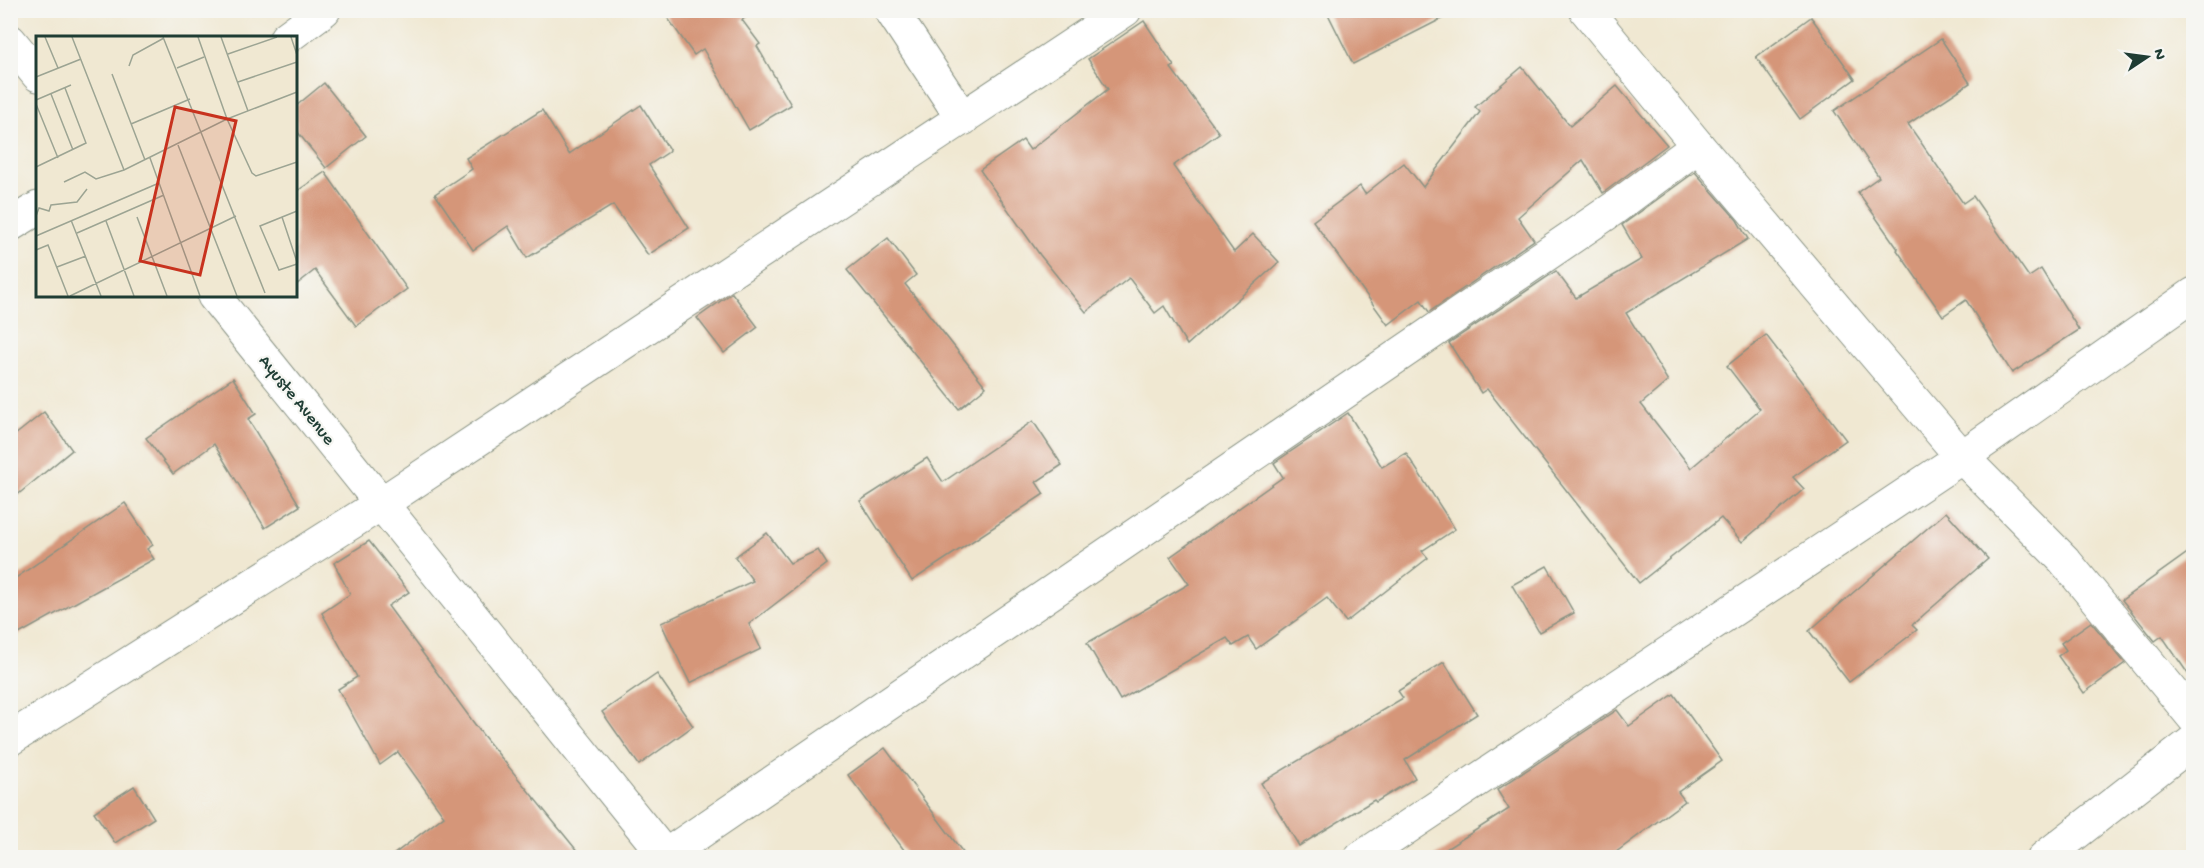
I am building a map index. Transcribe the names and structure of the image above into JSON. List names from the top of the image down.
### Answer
{
  "streets": {
    "street": ["Ayuste Avenue"]
  },
  "north": "right"
}
